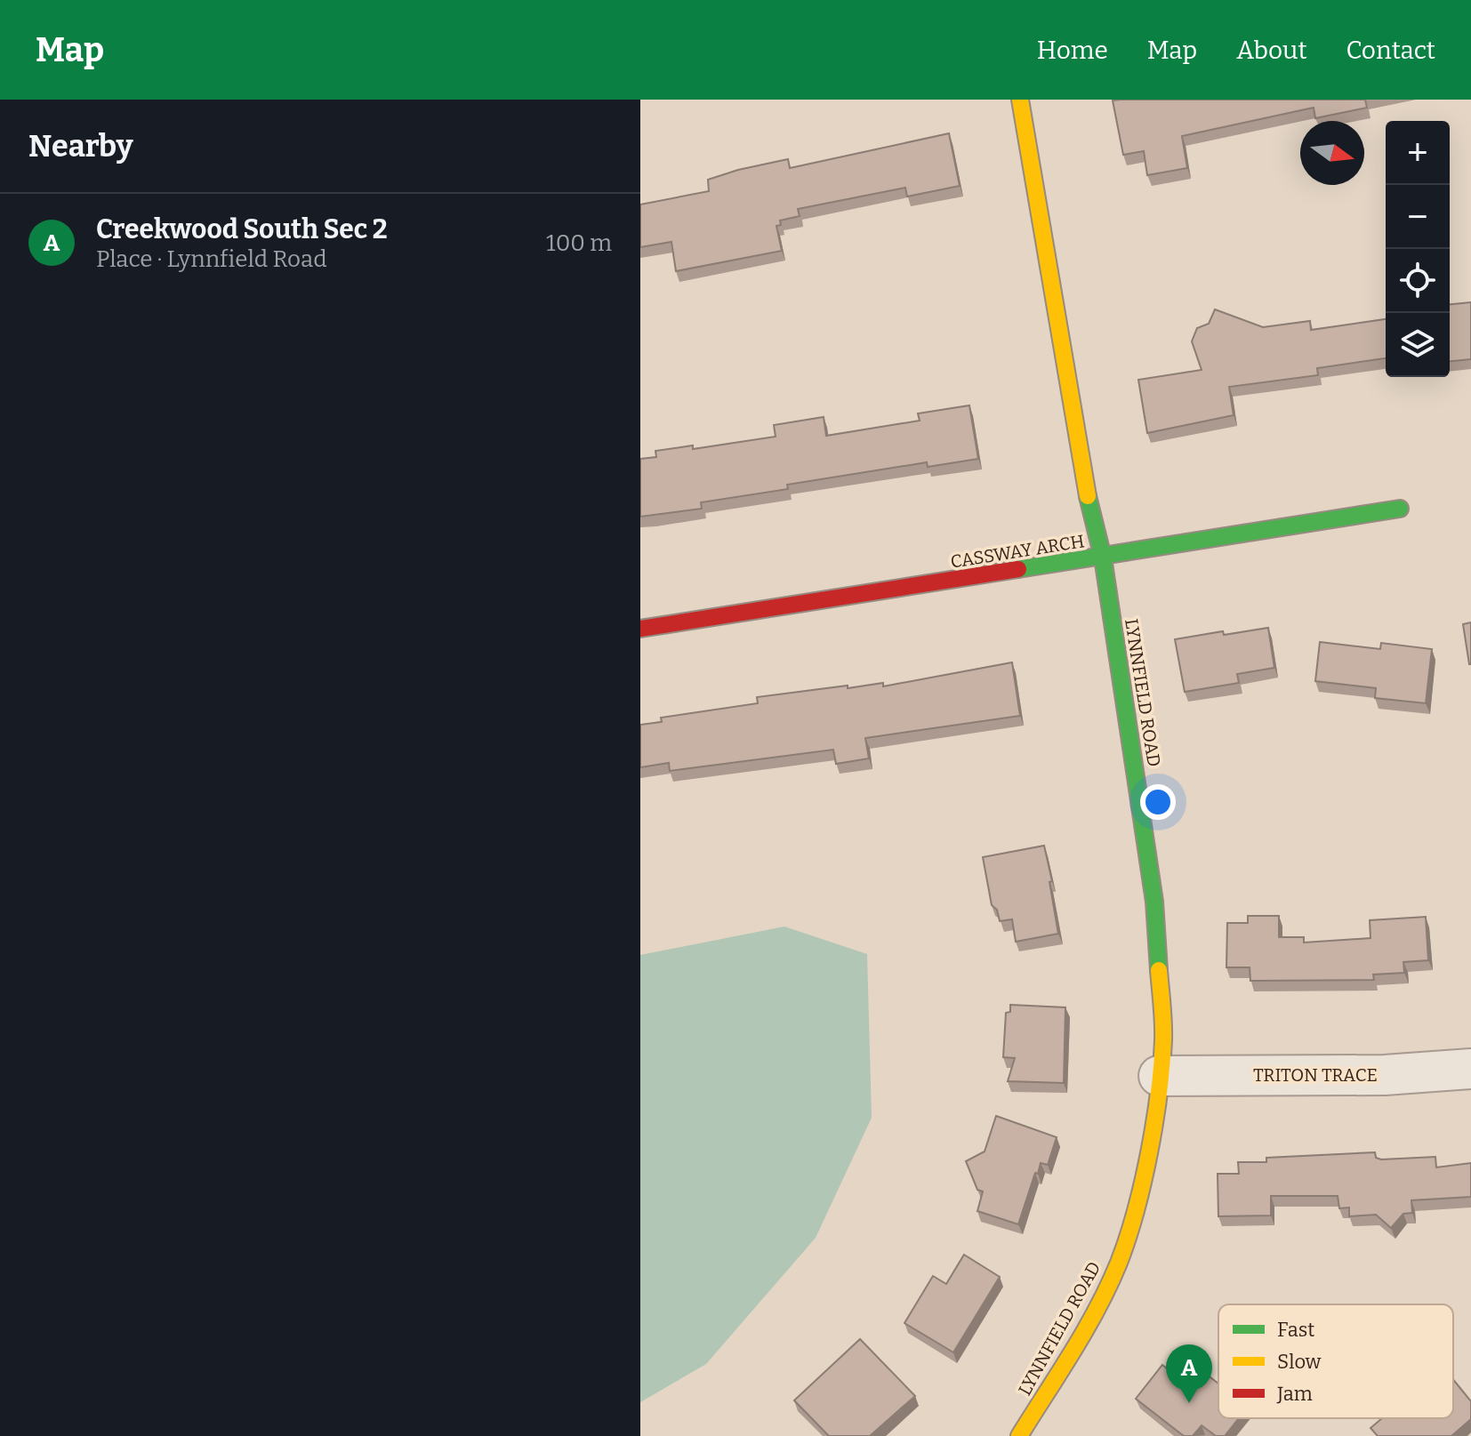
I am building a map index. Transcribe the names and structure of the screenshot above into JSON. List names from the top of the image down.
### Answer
{
  "streets": {
    "street": ["CASSWAY ARCH", "LYNNFIELD ROAD", "TRITON TRACE"]
  },
  "crossings": [
    ["CASSWAY ARCH", "LYNNFIELD ROAD"],
    ["LYNNFIELD ROAD", "TRITON TRACE"]
  ],
  "legend": ["Fast", "Slow", "Jam"],
  "north": "right",
  "page": {
    "header": "Map",
    "nav": [
      "Home",
      "Map",
      "About",
      "Contact"
    ],
    "heading": "Nearby",
    "map_buttons": ["+", "−"],
    "list": [
      {
        "mark": "A",
        "name": "Creekwood South Sec 2",
        "note": "Place · Lynnfield Road",
        "value": "100 m"
      }
    ],
    "pins": "A"
  }
}
